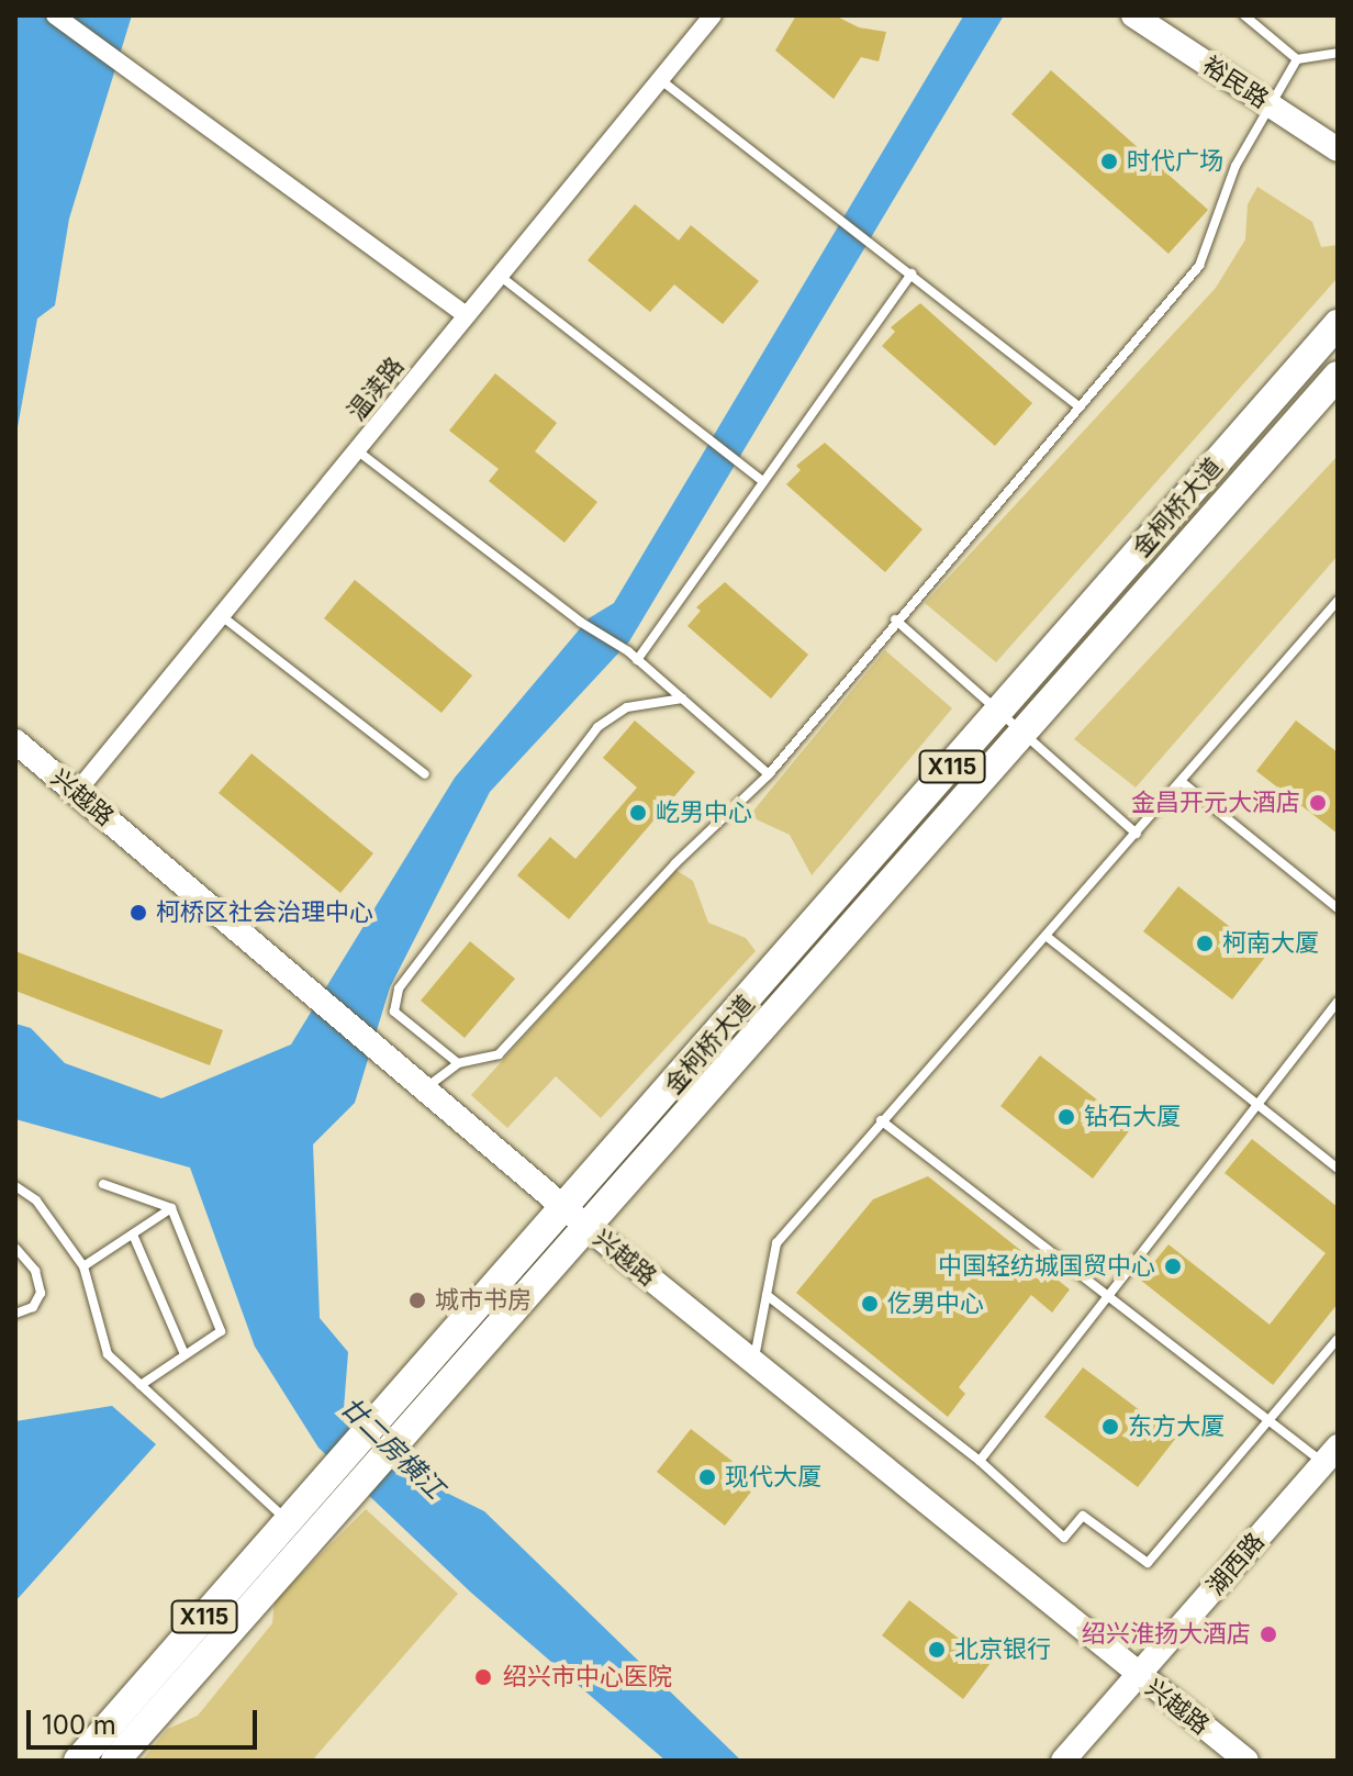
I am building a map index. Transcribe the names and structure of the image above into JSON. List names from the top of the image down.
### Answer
{
  "streets": {
    "main road": ["金柯桥大道", "X115"],
    "street": [
      "裕民路",
      "温渎路",
      "兴越路",
      "湖西路"
    ]
  },
  "crossings": [
    ["温渎路", "兴越路"],
    ["金柯桥大道", "兴越路"],
    ["兴越路", "湖西路"]
  ],
  "water": ["廿二房横江"],
  "places": [
    "时代广场",
    "金昌开元大酒店",
    "屹男中心",
    "柯桥区社会治理中心",
    "柯南大厦",
    "钻石大厦",
    "中国轻纺城国贸中心",
    "城市书房",
    "仡男中心",
    "东方大厦",
    "现代大厦",
    "绍兴淮扬大酒店",
    "北京银行",
    "绍兴市中心医院"
  ],
  "scale_bar": "100 m"
}
